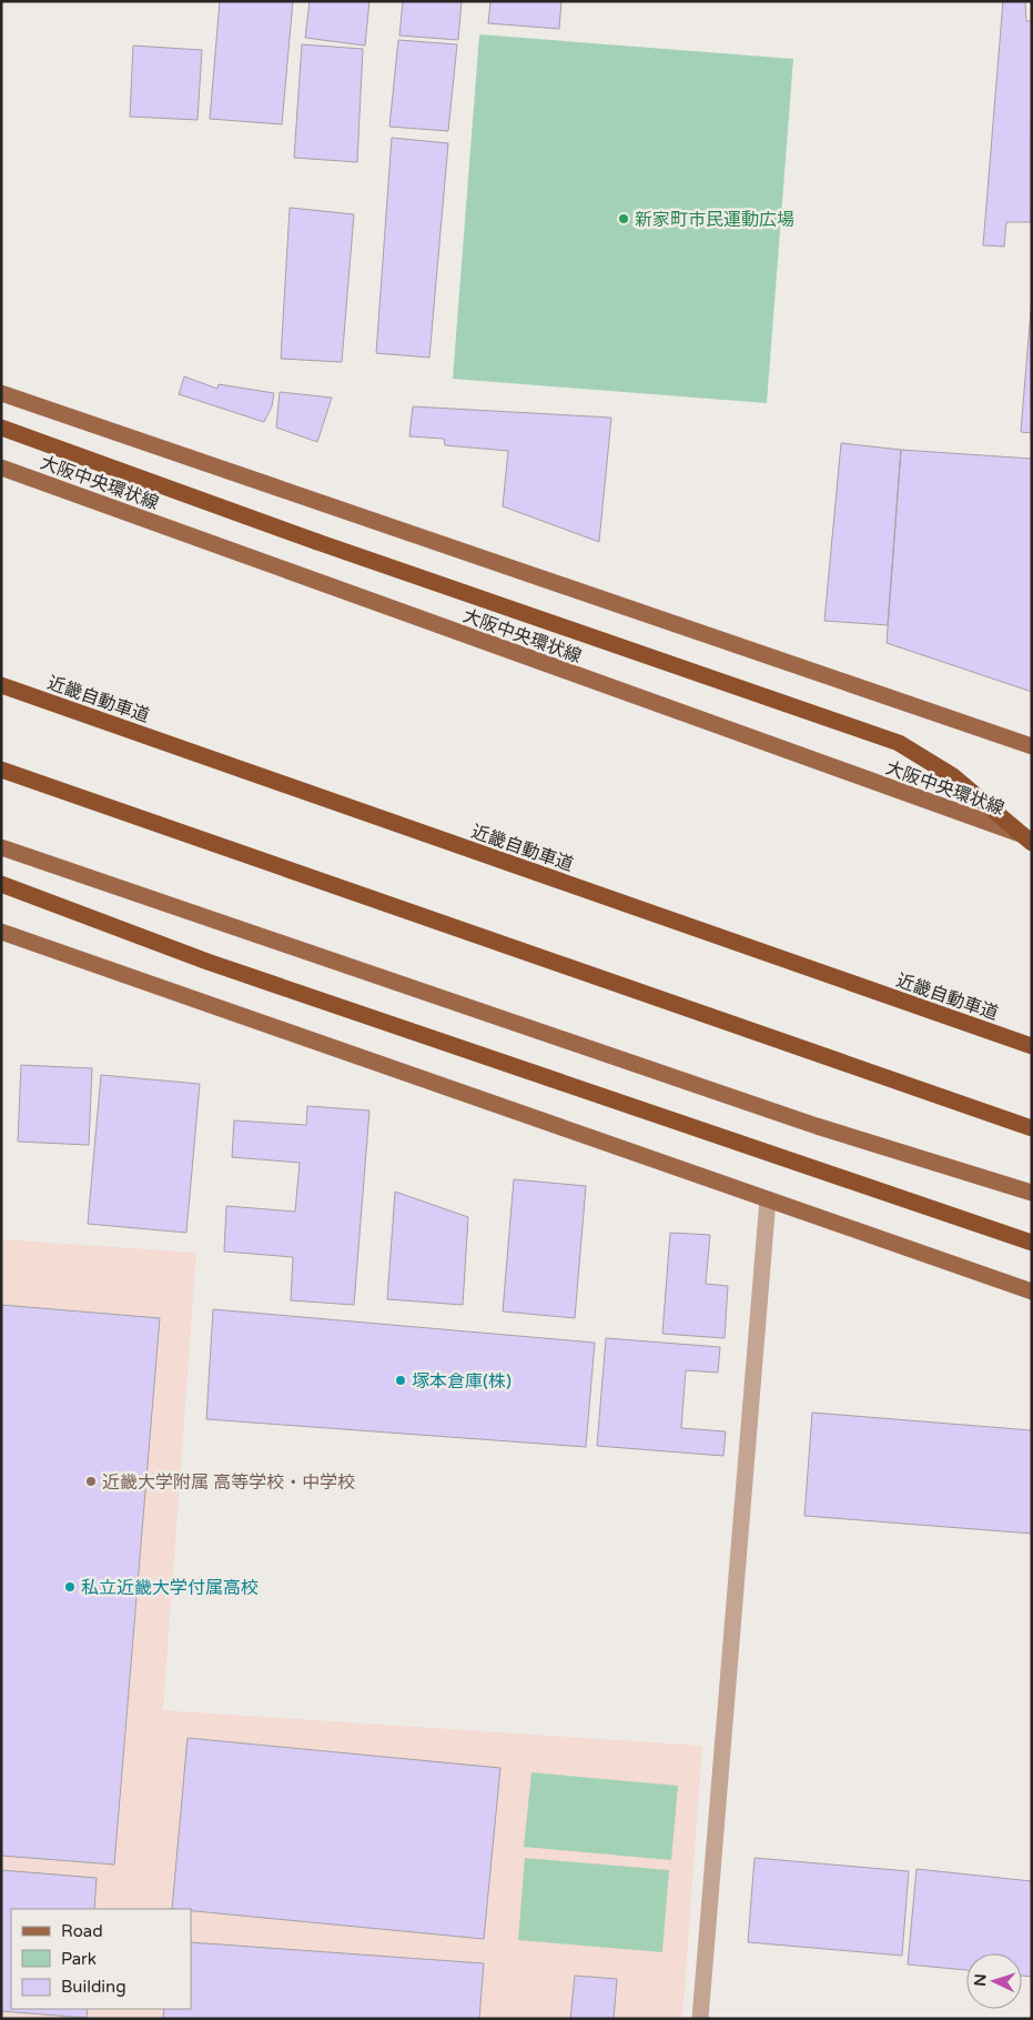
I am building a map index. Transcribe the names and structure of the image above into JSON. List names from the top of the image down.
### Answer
{
  "streets": {
    "highway": ["近畿自動車道"],
    "main road": ["大阪中央環状線"]
  },
  "places": [
    "新家町市民運動広場",
    "塚本倉庫(株)",
    "近畿大学附属 高等学校・中学校",
    "私立近畿大学付属高校"
  ],
  "legend": ["Road", "Park", "Building"],
  "north": "left"
}
